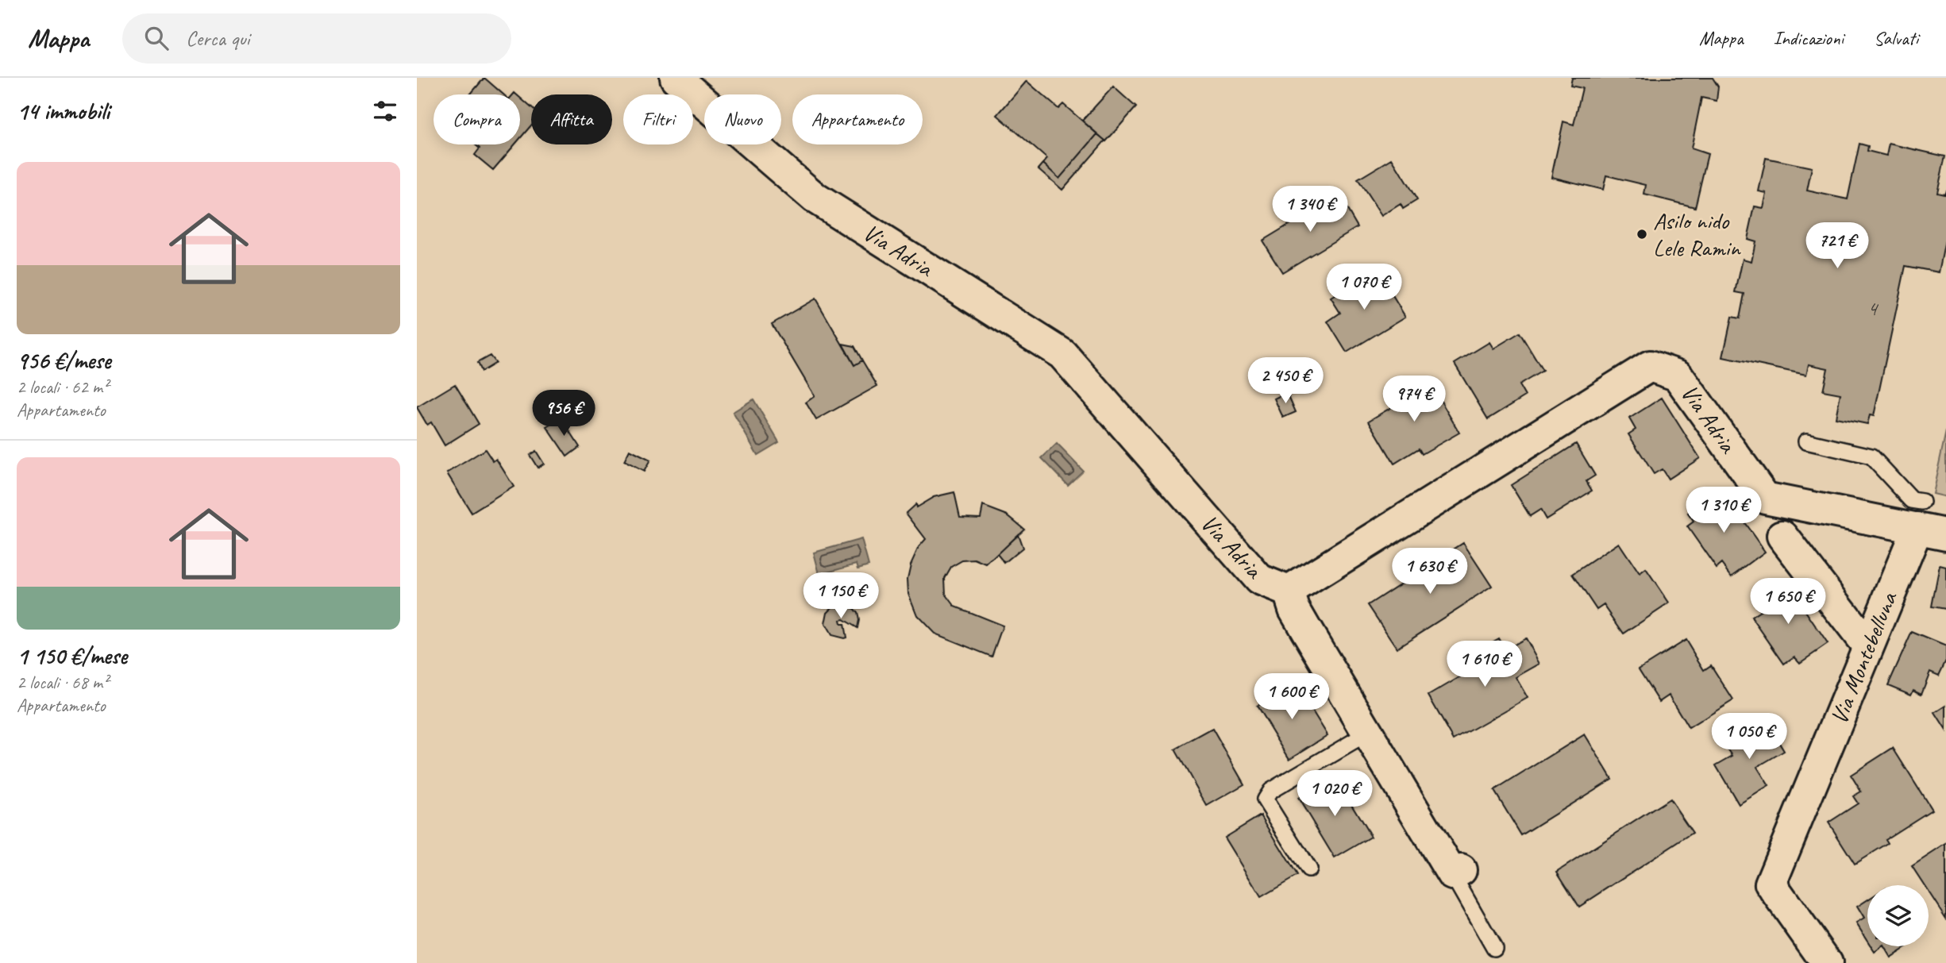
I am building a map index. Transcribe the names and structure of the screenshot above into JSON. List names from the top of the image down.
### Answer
{
  "streets": {
    "street": ["Via Adria", "Via Montebelluna"]
  },
  "crossings": [
    ["Via Adria", "Via Montebelluna"]
  ],
  "places": ["Asilo nido Lele Ramin"],
  "house_numbers": ["4"],
  "page": {
    "header": "Mappa",
    "search": "Cerca qui",
    "nav": ["Mappa", "Indicazioni", "Salvati"],
    "heading": "14 immobili",
    "chip": [
      "Compra",
      "Affitta",
      "Filtri",
      "Nuovo",
      "Appartamento"
    ],
    "list": [
      {
        "name": "956 €/mese",
        "note": "2 locali · 62 m² · Appartamento"
      },
      {
        "name": "1 150 €/mese",
        "note": "2 locali · 68 m² · Appartamento"
      }
    ],
    "price": [
      "1 340 €",
      "721 €",
      "1 070 €",
      "2 450 €",
      "974 €",
      "956 €",
      "1 310 €",
      "1 630 €",
      "1 150 €",
      "1 650 €",
      "1 610 €",
      "1 600 €",
      "1 050 €",
      "1 020 €"
    ]
  }
}
